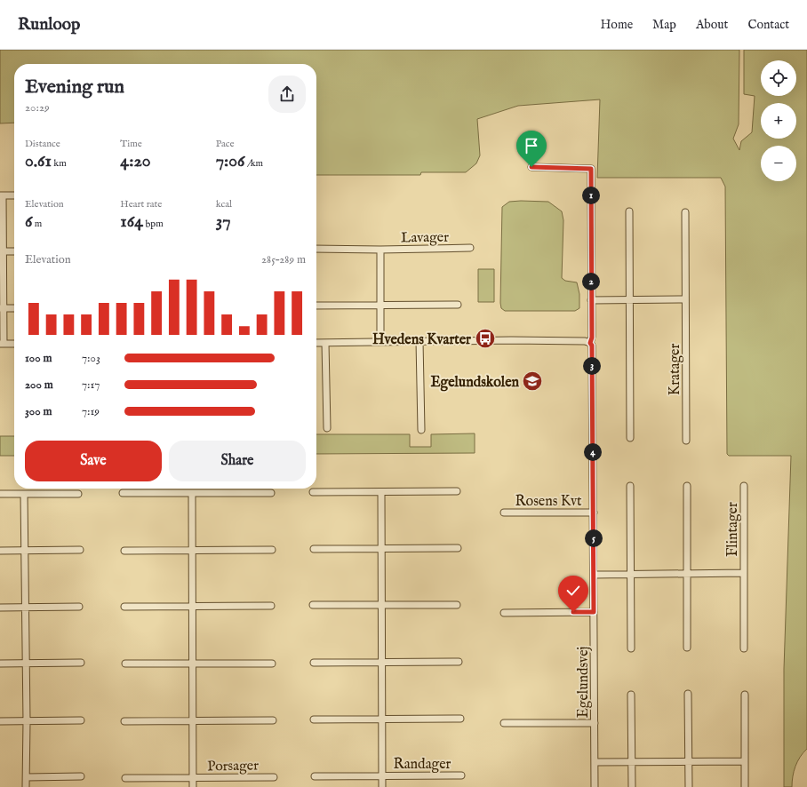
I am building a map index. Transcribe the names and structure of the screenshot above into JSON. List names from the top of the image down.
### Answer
{
  "streets": {
    "street": [
      "Lavager",
      "Kratager",
      "Rosens Kvt",
      "Flintager",
      "Egelundsvej",
      "Randager",
      "Porsager"
    ]
  },
  "crossings": [
    ["Rosens Kvt", "Egelundsvej"],
    ["Flintager", "Egelundsvej"]
  ],
  "places": {
    "bus stop": ["Hvedens Kvarter"],
    "school or university": ["Egelundskolen"]
  },
  "page": {
    "header": "Runloop",
    "nav": [
      "Home",
      "Map",
      "About",
      "Contact"
    ],
    "map_buttons": ["+", "−"],
    "heading": ["Evening run", "20:29"],
    "stats": [
      ["Distance", "0.61 km"],
      ["Time", "4:20"],
      ["Pace", "7:06 /km"],
      ["Elevation", "6 m"],
      ["Heart rate", "164 bpm"],
      ["kcal", "37"]
    ],
    "pins": [
      "1",
      "2",
      "3",
      "4",
      "5"
    ],
    "chart": ["Elevation", "285–289 m"],
    "list": [
      {
        "name": "100 m",
        "note": "7:03"
      },
      {
        "name": "200 m",
        "note": "7:17"
      },
      {
        "name": "300 m",
        "note": "7:19"
      }
    ],
    "buttons": ["Save", "Share"]
  }
}
